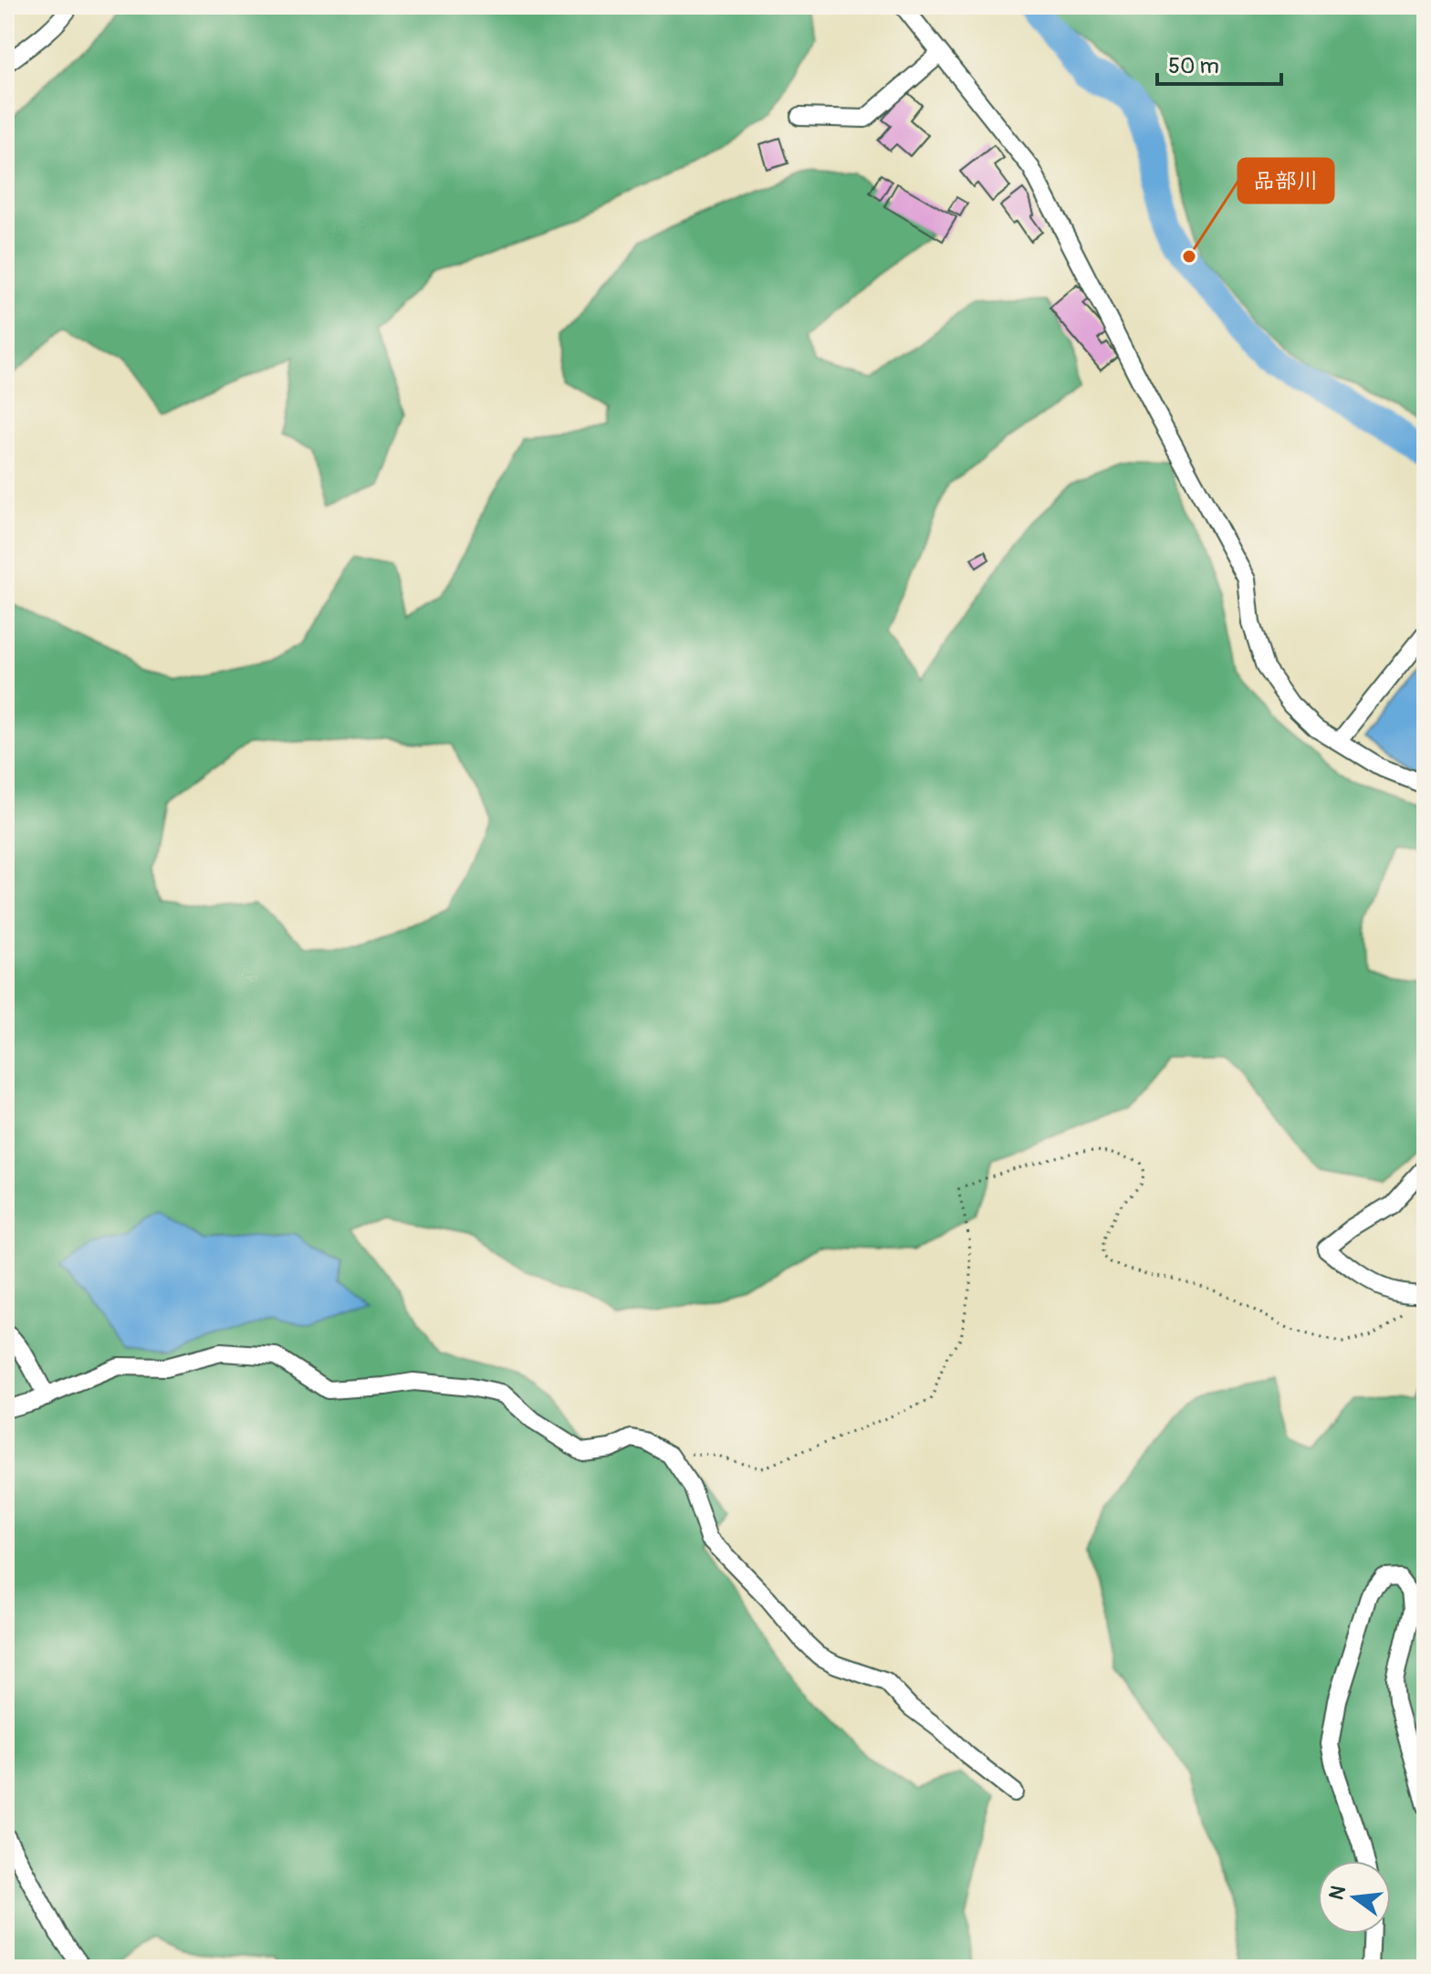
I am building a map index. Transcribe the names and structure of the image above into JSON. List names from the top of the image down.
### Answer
{
  "places": ["品部川"],
  "scale_bar": "50 m",
  "north": "left"
}
